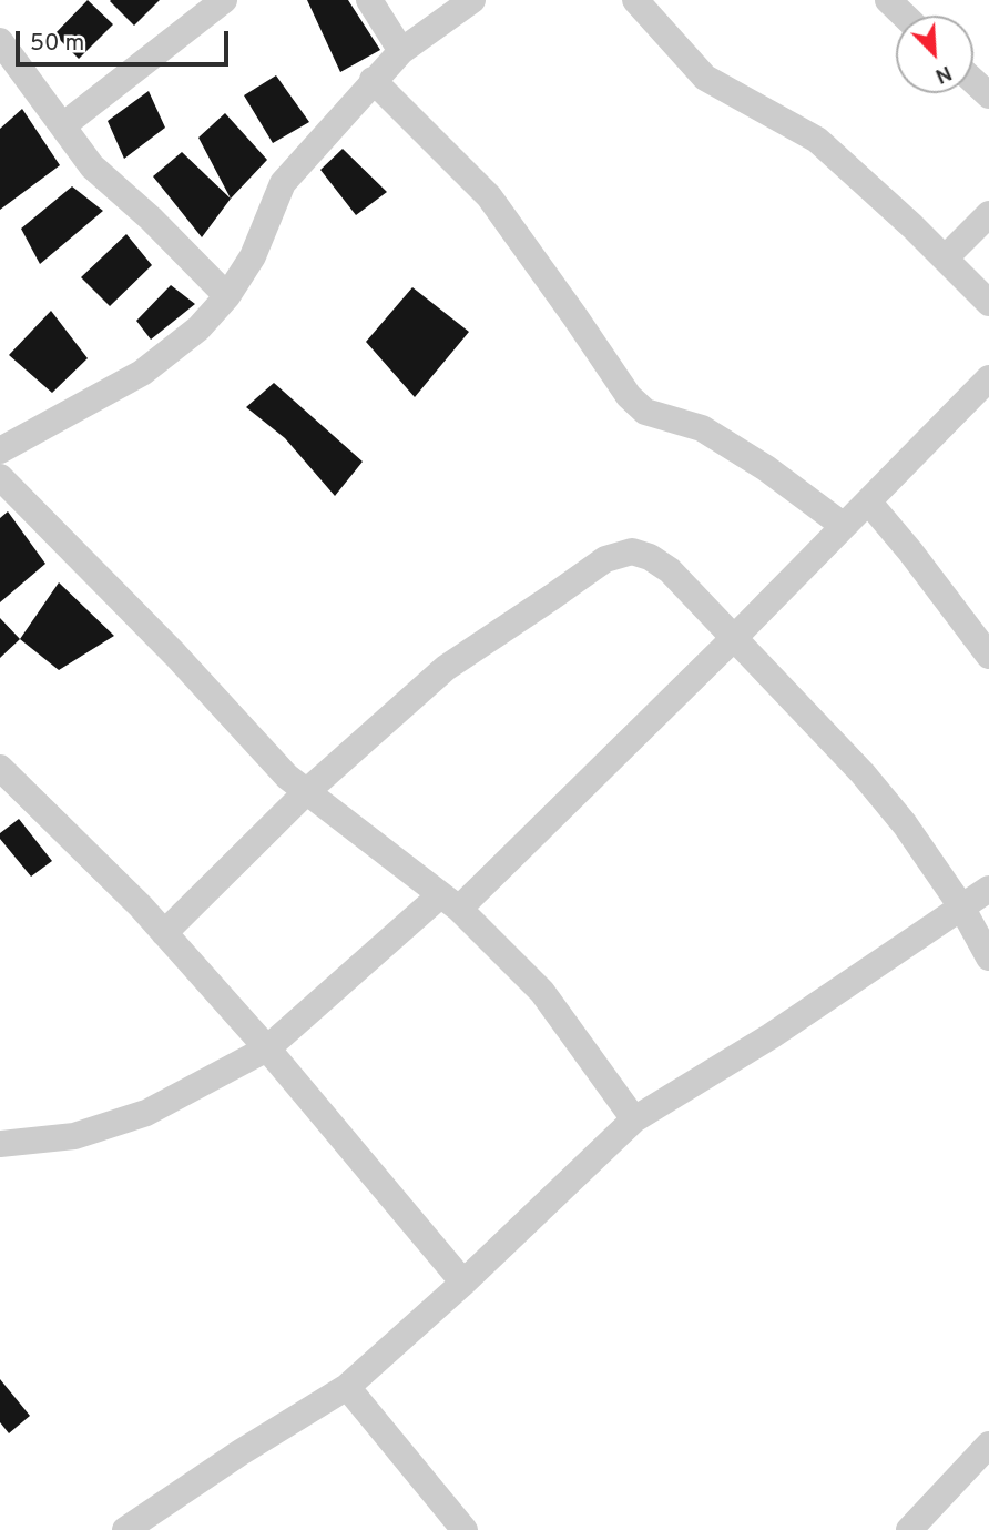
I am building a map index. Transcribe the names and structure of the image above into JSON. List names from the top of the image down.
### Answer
{
  "scale_bar": "50 m",
  "north": "bottom right"
}
